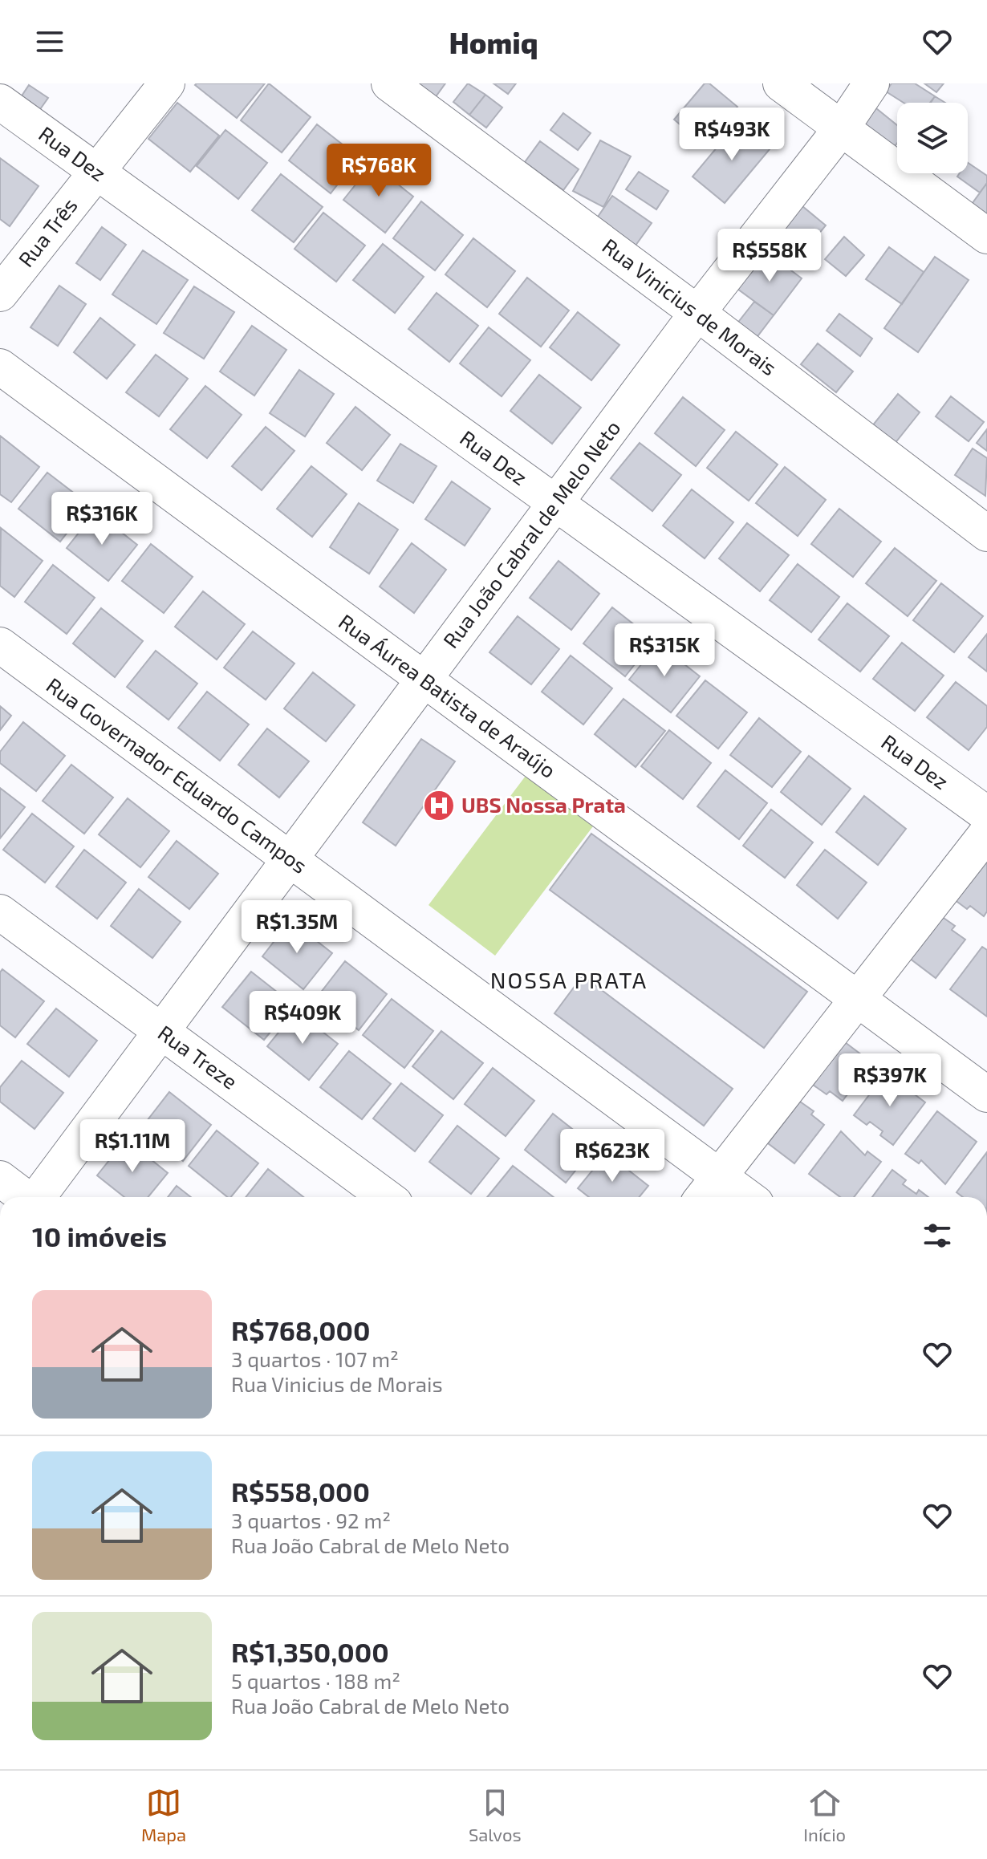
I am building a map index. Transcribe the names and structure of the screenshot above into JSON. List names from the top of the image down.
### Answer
{
  "streets": {
    "street": [
      "Rua Dez",
      "Rua Três",
      "Rua Vinicius de Morais",
      "Rua João Cabral de Melo Neto",
      "Rua Áurea Batista de Araújo",
      "Rua Governador Eduardo Campos",
      "Rua Treze"
    ]
  },
  "crossings": [
    ["Rua Dez", "Rua Três"],
    ["Rua Dez", "Rua João Cabral de Melo Neto"],
    ["Rua Vinicius de Morais", "Rua João Cabral de Melo Neto"],
    ["Rua João Cabral de Melo Neto", "Rua Áurea Batista de Araújo"],
    ["Rua João Cabral de Melo Neto", "Rua Governador Eduardo Campos"],
    ["Rua João Cabral de Melo Neto", "Rua Treze"]
  ],
  "districts": ["NOSSA PRATA"],
  "places": {
    "hospital": ["UBS Nossa Prata"]
  },
  "page": {
    "header": "Homiq",
    "price": [
      "R$493K",
      "R$768K",
      "R$558K",
      "R$316K",
      "R$315K",
      "R$1.35M",
      "R$409K",
      "R$397K",
      "R$1.11M",
      "R$623K"
    ],
    "heading": "10 imóveis",
    "list": [
      {
        "name": "R$768,000",
        "note": "3 quartos · 107 m² · Rua Vinicius de Morais"
      },
      {
        "name": "R$558,000",
        "note": "3 quartos · 92 m² · Rua João Cabral de Melo Neto"
      },
      {
        "name": "R$1,350,000",
        "note": "5 quartos · 188 m² · Rua João Cabral de Melo Neto"
      }
    ],
    "tabs": ["Mapa", "Salvos", "Início"]
  }
}
